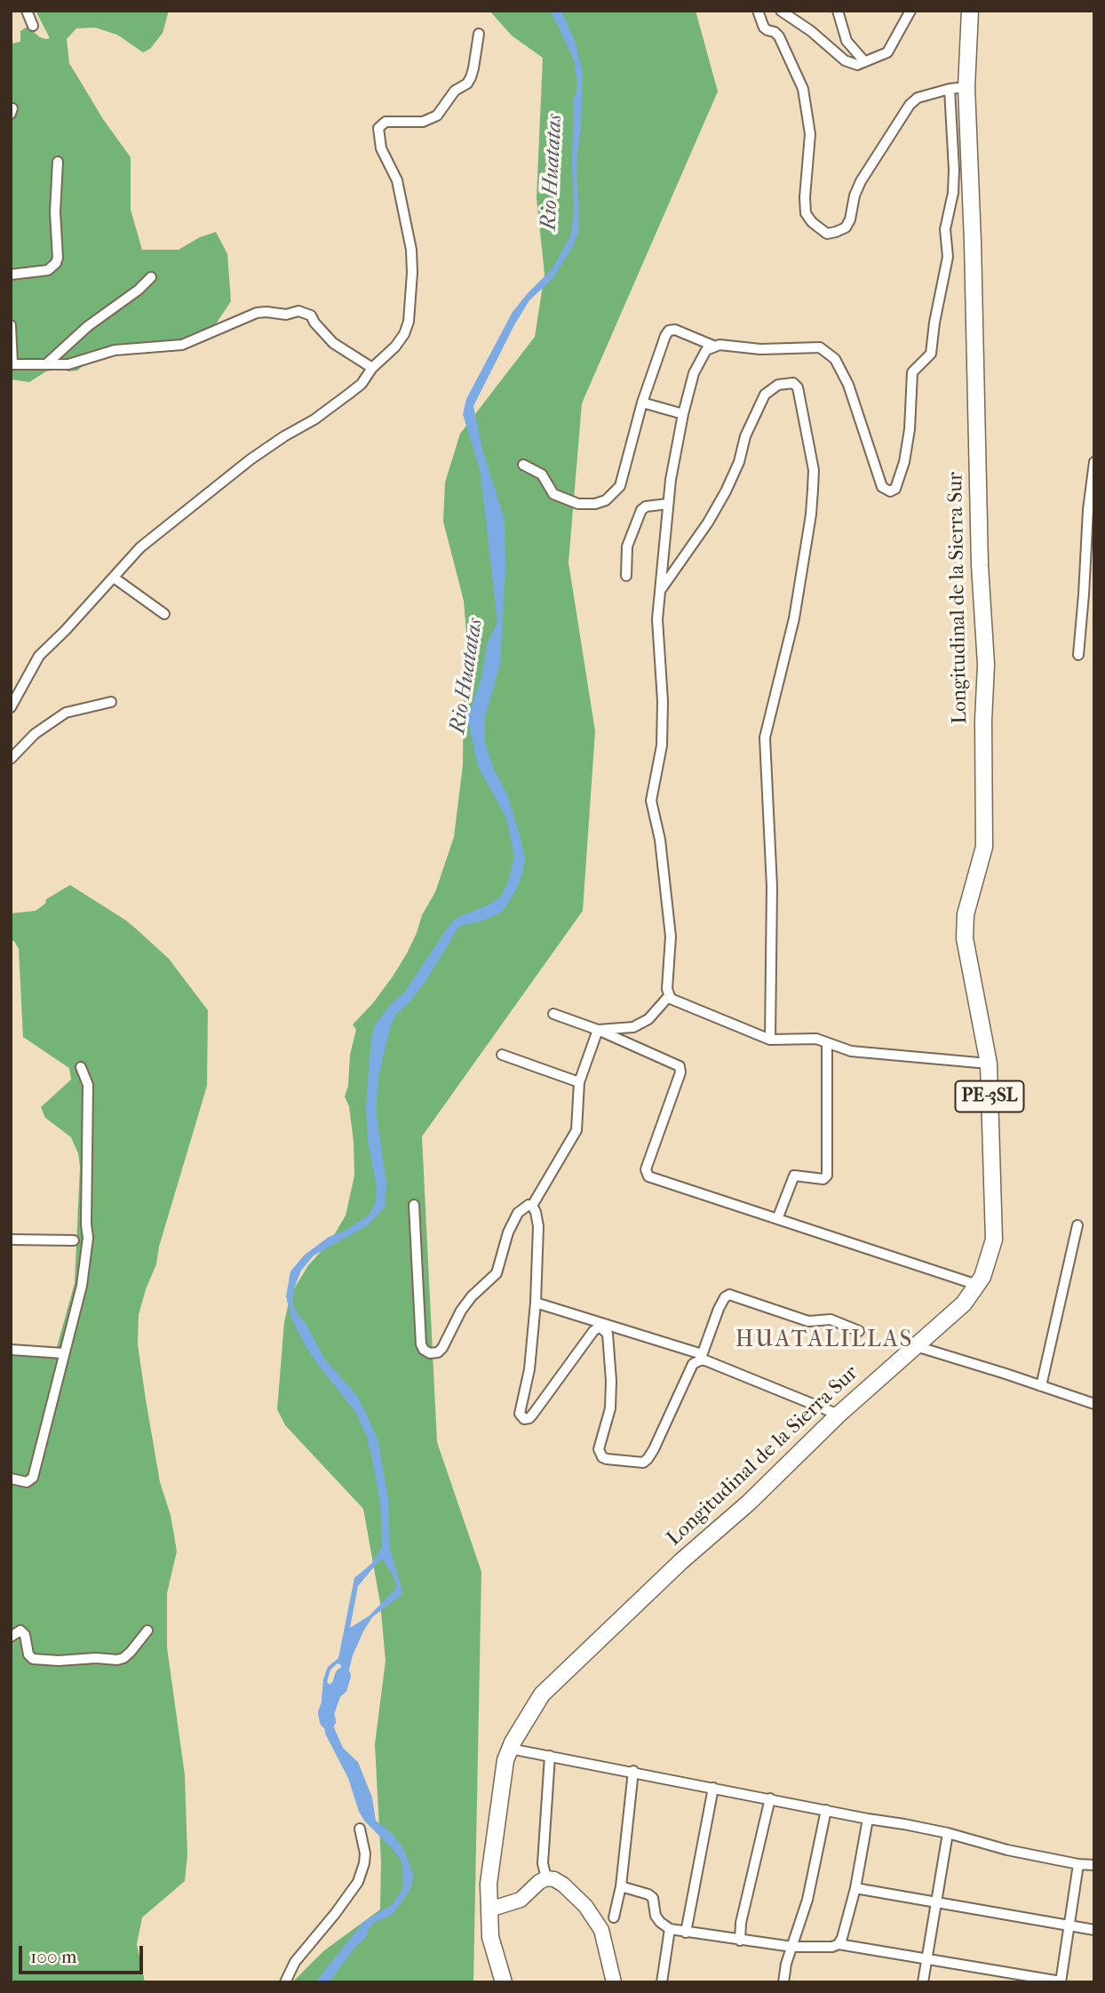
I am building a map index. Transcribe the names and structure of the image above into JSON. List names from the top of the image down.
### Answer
{
  "streets": {
    "main road": ["Longitudinal de la Sierra Sur", "PE-3SL"]
  },
  "districts": ["HUATALILLAS"],
  "water": ["Rio Huatatas"],
  "scale_bar": "100 m"
}
